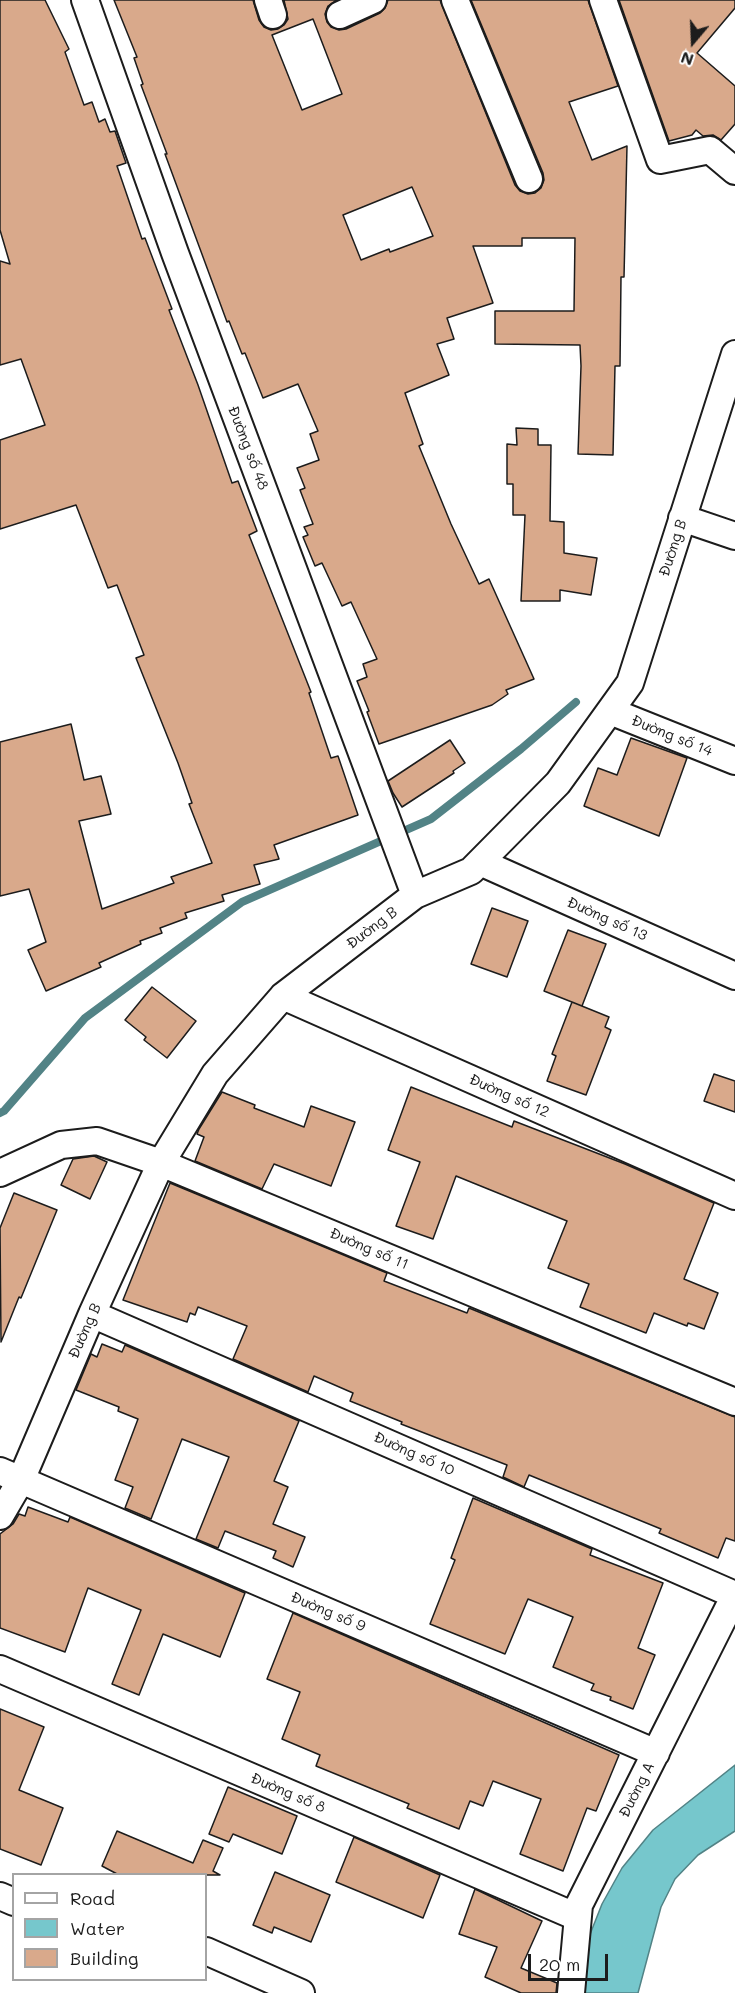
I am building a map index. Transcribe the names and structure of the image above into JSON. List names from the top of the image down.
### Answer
{
  "streets": {
    "street": [
      "Đường số 48",
      "Đường B",
      "Đường số 14",
      "Đường số 13",
      "Đường số 12",
      "Đường số 11",
      "Đường số 10",
      "Đường số 9",
      "Đường A",
      "Đường số 8"
    ]
  },
  "crossings": [
    ["Đường số 48", "Đường B"],
    ["Đường B", "Đường số 14"],
    ["Đường B", "Đường số 13"],
    ["Đường B", "Đường số 12"],
    ["Đường B", "Đường số 11"],
    ["Đường B", "Đường số 10"],
    ["Đường B", "Đường số 9"],
    ["Đường số 10", "Đường A"],
    ["Đường số 9", "Đường A"],
    ["Đường A", "Đường số 8"]
  ],
  "legend": ["Road", "Water", "Building"],
  "scale_bar": "20 m",
  "north": "bottom"
}
